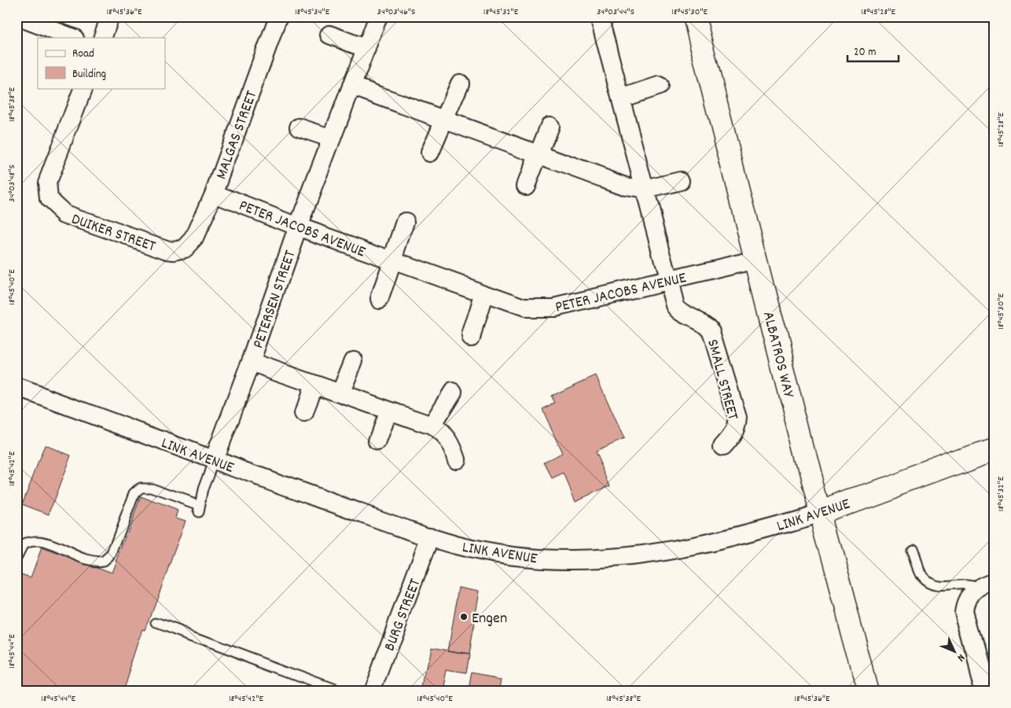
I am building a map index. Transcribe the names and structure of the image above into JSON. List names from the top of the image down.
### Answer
{
  "streets": {
    "street": [
      "MALGAS STREET",
      "PETER JACOBS AVENUE",
      "DUIKER STREET",
      "PETERSEN STREET",
      "ALBATROS WAY",
      "SMALL STREET",
      "LINK AVENUE",
      "BURG STREET"
    ]
  },
  "crossings": [
    ["MALGAS STREET", "PETER JACOBS AVENUE"],
    ["MALGAS STREET", "DUIKER STREET"],
    ["PETER JACOBS AVENUE", "PETERSEN STREET"],
    ["PETER JACOBS AVENUE", "ALBATROS WAY"],
    ["PETER JACOBS AVENUE", "SMALL STREET"],
    ["PETERSEN STREET", "LINK AVENUE"],
    ["ALBATROS WAY", "LINK AVENUE"],
    ["LINK AVENUE", "BURG STREET"]
  ],
  "places": ["Engen"],
  "legend": ["Road", "Building"],
  "scale_bar": "20 m",
  "north": "bottom right",
  "coordinates": [
    "18°45'36\"E",
    "18°45'34\"E",
    "34°03'46\"S",
    "18°45'32\"E",
    "34°03'44\"S",
    "18°45'30\"E",
    "18°45'28\"E",
    "18°45'38\"E",
    "34°03'48\"S",
    "18°45'40\"E",
    "18°45'42\"E",
    "18°45'44\"E"
  ]
}
